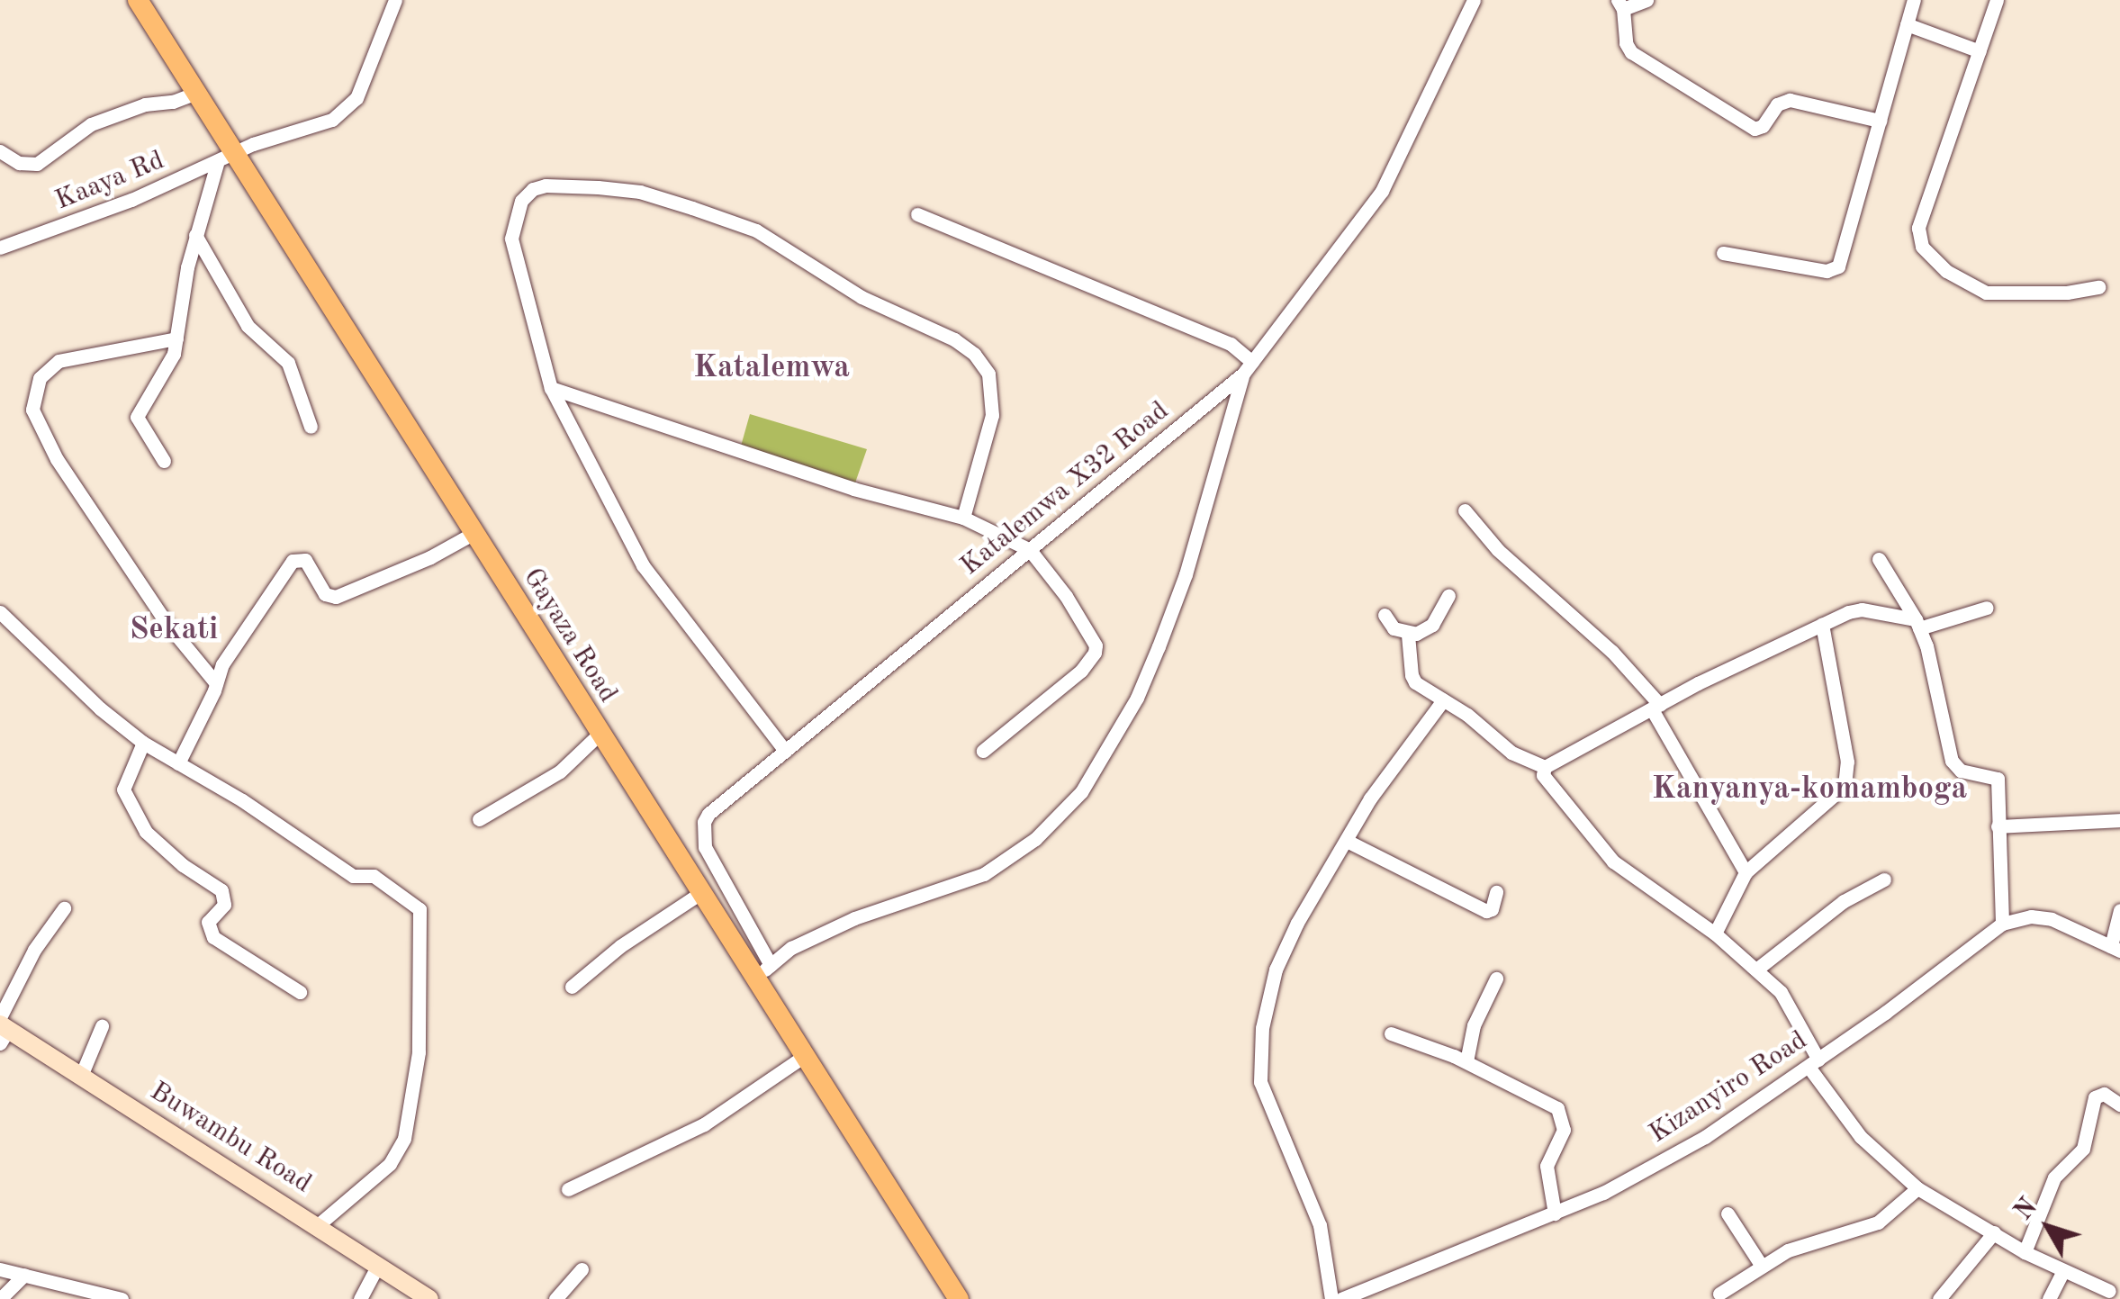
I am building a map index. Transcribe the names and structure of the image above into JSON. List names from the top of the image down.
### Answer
{
  "streets": {
    "main road": ["Gayaza Road"],
    "street": [
      "Kaaya Rd",
      "Katalemwa X32 Road",
      "Kizanyiro Road",
      "Buwambu Road"
    ]
  },
  "crossings": [
    ["Kaaya Rd", "Gayaza Road"],
    ["Katalemwa X32 Road", "Gayaza Road"]
  ],
  "districts": ["Katalemwa", "Sekati", "Kanyanya-komamboga"],
  "north": "top left"
}
